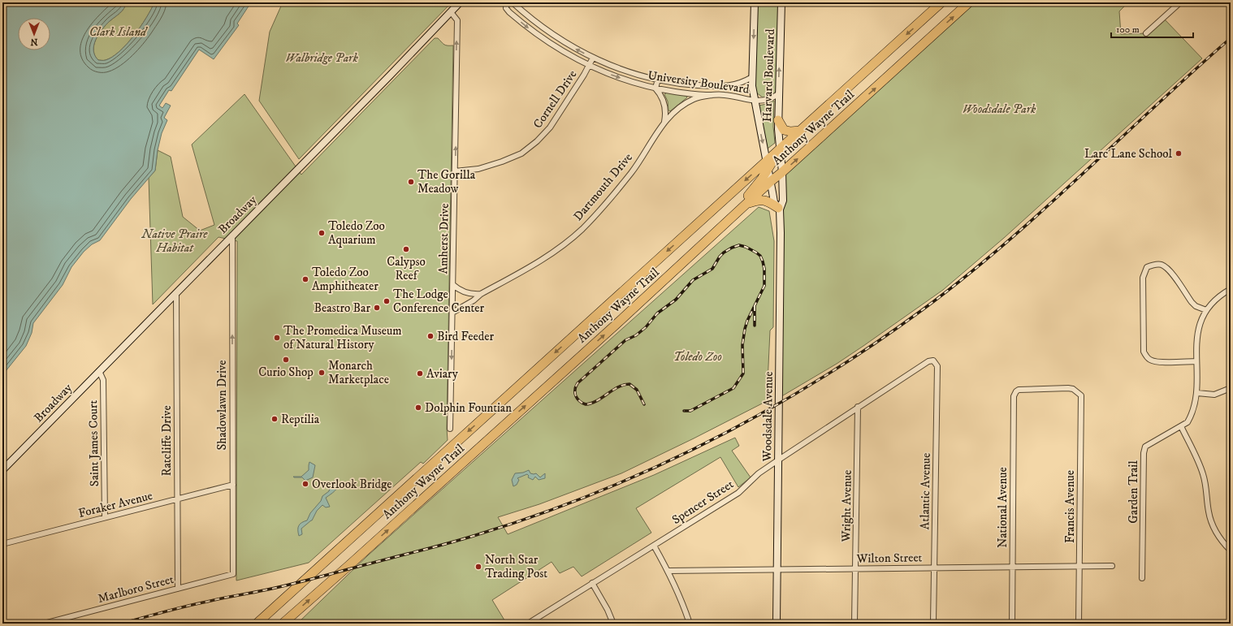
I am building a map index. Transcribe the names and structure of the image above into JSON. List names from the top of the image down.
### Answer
{
  "streets": {
    "highway": ["Anthony Wayne Trail"],
    "street": [
      "Harvard Boulevard",
      "University Boulevard",
      "Cornell Drive",
      "Dartmouth Drive",
      "Broadway",
      "Amherst Drive",
      "Shadowlawn Drive",
      "Woodsdale Avenue",
      "Ratcliffe Drive",
      "Saint James Court",
      "Atlantic Avenue",
      "Garden Trail",
      "Spencer Street",
      "Foraker Avenue",
      "Wright Avenue",
      "Francis Avenue",
      "National Avenue",
      "Wilton Street",
      "Marlboro Street"
    ]
  },
  "crossings": [
    ["Harvard Boulevard", "University Boulevard"],
    ["Harvard Boulevard", "Anthony Wayne Trail"],
    ["Harvard Boulevard", "Woodsdale Avenue"],
    ["University Boulevard", "Cornell Drive"],
    ["University Boulevard", "Dartmouth Drive"],
    ["Cornell Drive", "Amherst Drive"],
    ["Anthony Wayne Trail", "Woodsdale Avenue"],
    ["Dartmouth Drive", "Amherst Drive"],
    ["Broadway", "Amherst Drive"],
    ["Broadway", "Shadowlawn Drive"],
    ["Broadway", "Ratcliffe Drive"],
    ["Broadway", "Saint James Court"],
    ["Shadowlawn Drive", "Foraker Avenue"],
    ["Shadowlawn Drive", "Marlboro Street"],
    ["Woodsdale Avenue", "Spencer Street"],
    ["Woodsdale Avenue", "Wilton Street"],
    ["Ratcliffe Drive", "Foraker Avenue"],
    ["Ratcliffe Drive", "Marlboro Street"],
    ["Saint James Court", "Foraker Avenue"],
    ["Atlantic Avenue", "Spencer Street"],
    ["Atlantic Avenue", "Wilton Street"],
    ["Spencer Street", "Wright Avenue"],
    ["Wright Avenue", "Wilton Street"],
    ["Francis Avenue", "National Avenue"],
    ["Francis Avenue", "Wilton Street"],
    ["National Avenue", "Wilton Street"]
  ],
  "one_way": ["Shadowlawn Drive"],
  "parks": [
    "Clark Island",
    "Walbridge Park",
    "Woodsdale Park",
    "Native Praire Habitat",
    "Toledo Zoo"
  ],
  "places": [
    "Larc Lane School",
    "The Gorilla Meadow",
    "Toledo Zoo Aquarium",
    "Calypso Reef",
    "Toledo Zoo Amphitheater",
    "The Lodge Conference Center",
    "Beastro Bar",
    "Bird Feeder",
    "The Promedica Museum of Natural History",
    "Curio Shop",
    "Monarch Marketplace",
    "Aviary",
    "Dolphin Fountian",
    "Reptilia",
    "Overlook Bridge",
    "North Star Trading Post"
  ],
  "scale_bar": "100 m",
  "north": "bottom"
}
